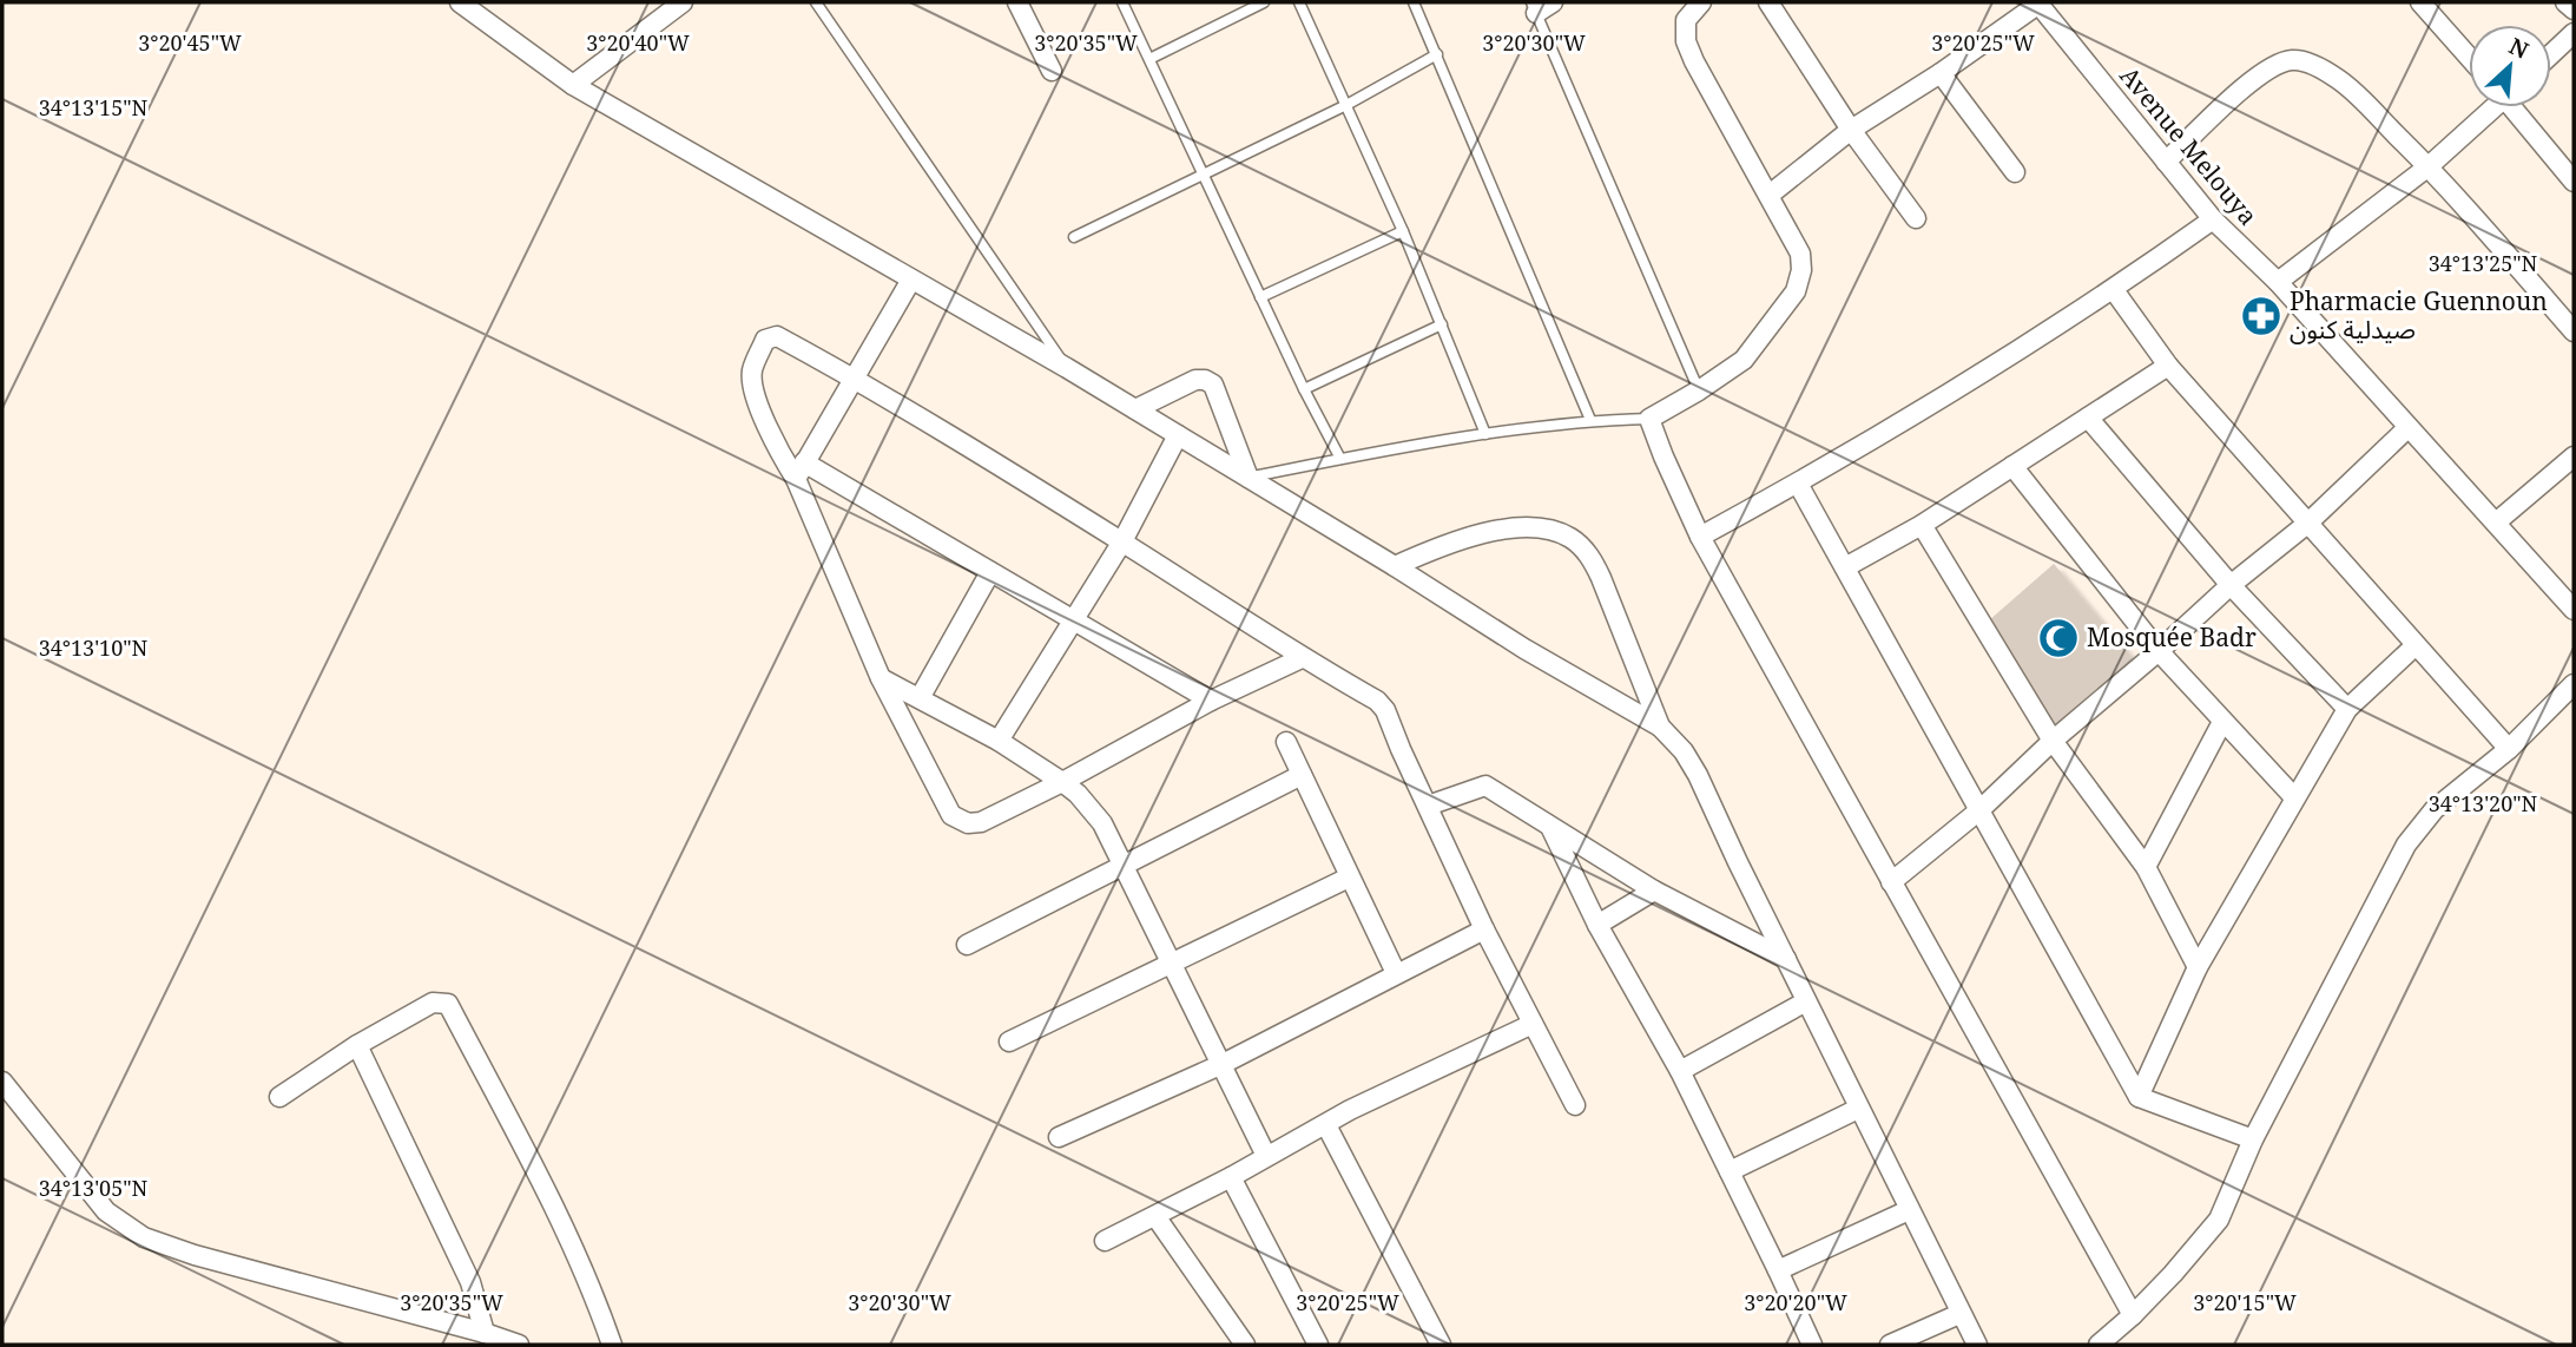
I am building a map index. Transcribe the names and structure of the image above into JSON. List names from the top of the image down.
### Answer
{
  "streets": {
    "street": ["Avenue Melouya"]
  },
  "places": {
    "pharmacy": ["Pharmacie Guennoun صيدلية كنون"],
    "mosque": ["Mosquée Badr"]
  },
  "north": "top right",
  "coordinates": [
    "3°20'45\"W",
    "3°20'40\"W",
    "3°20'35\"W",
    "3°20'30\"W",
    "3°20'25\"W",
    "34°13'15\"N",
    "34°13'25\"N",
    "34°13'10\"N",
    "34°13'20\"N",
    "34°13'05\"N",
    "3°20'20\"W",
    "3°20'15\"W"
  ]
}
